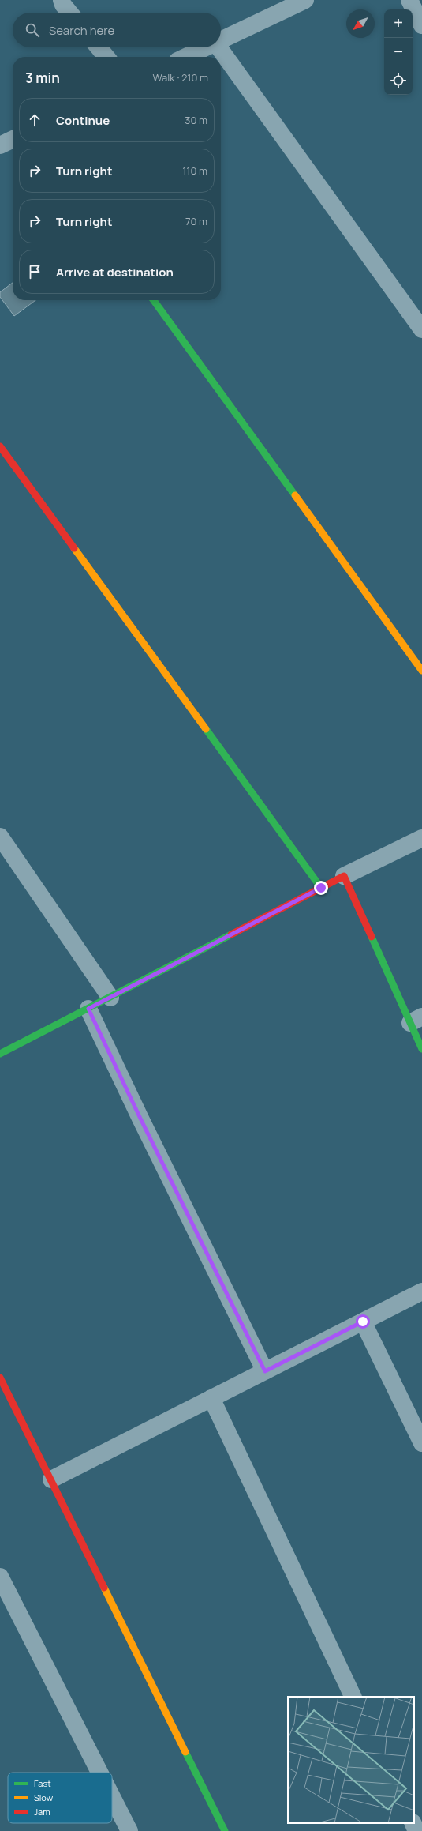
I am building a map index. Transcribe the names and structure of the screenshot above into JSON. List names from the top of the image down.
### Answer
{
  "legend": ["Fast", "Slow", "Jam"],
  "north": "bottom left",
  "page": {
    "map_buttons": ["+", "−"],
    "search": "Search here",
    "heading": ["3 min", "Walk · 210 m"],
    "list": [
      ["Continue", "30 m"],
      ["Turn right", "110 m"],
      ["Turn right", "70 m"],
      "Arrive at destination"
    ]
  }
}
